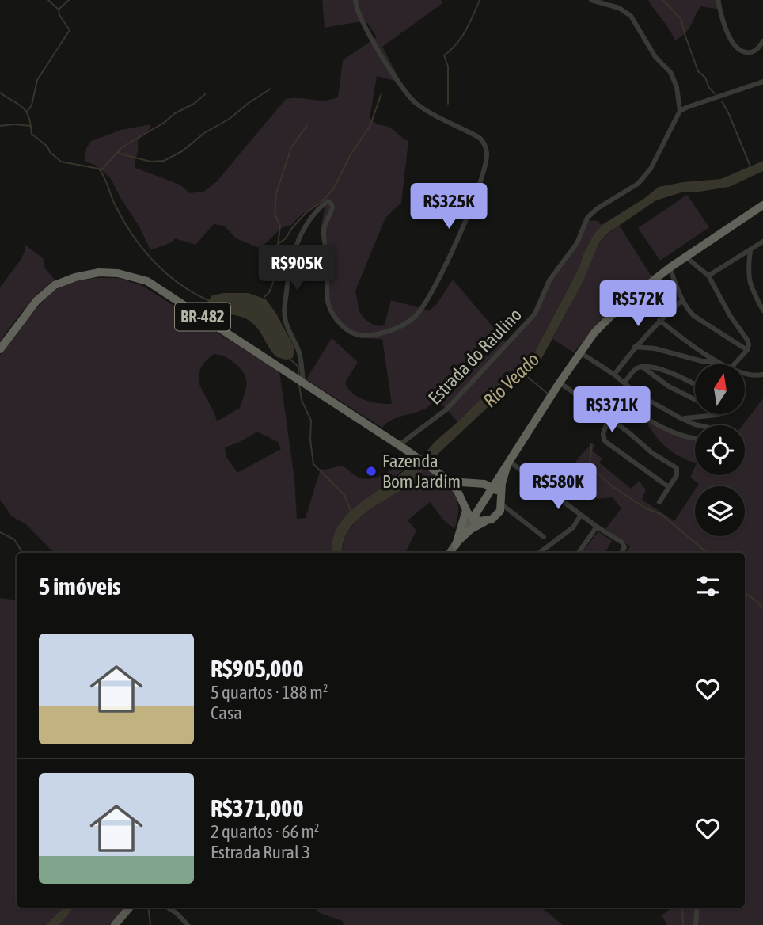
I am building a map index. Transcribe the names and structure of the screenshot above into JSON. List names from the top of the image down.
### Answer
{
  "streets": {
    "highway": ["BR-482"],
    "street": ["Estrada do Raulino"]
  },
  "crossings": [
    ["BR-482", "Estrada do Raulino"]
  ],
  "water": ["Rio Veado"],
  "places": ["Fazenda Bom Jardim"],
  "north": "top",
  "page": {
    "price": [
      "R$325K",
      "R$905K",
      "R$572K",
      "R$371K",
      "R$580K"
    ],
    "heading": "5 imóveis",
    "list": [
      {
        "name": "R$905,000",
        "note": "5 quartos · 188 m² · Casa"
      },
      {
        "name": "R$371,000",
        "note": "2 quartos · 66 m² · Estrada Rural 3"
      }
    ]
  }
}
